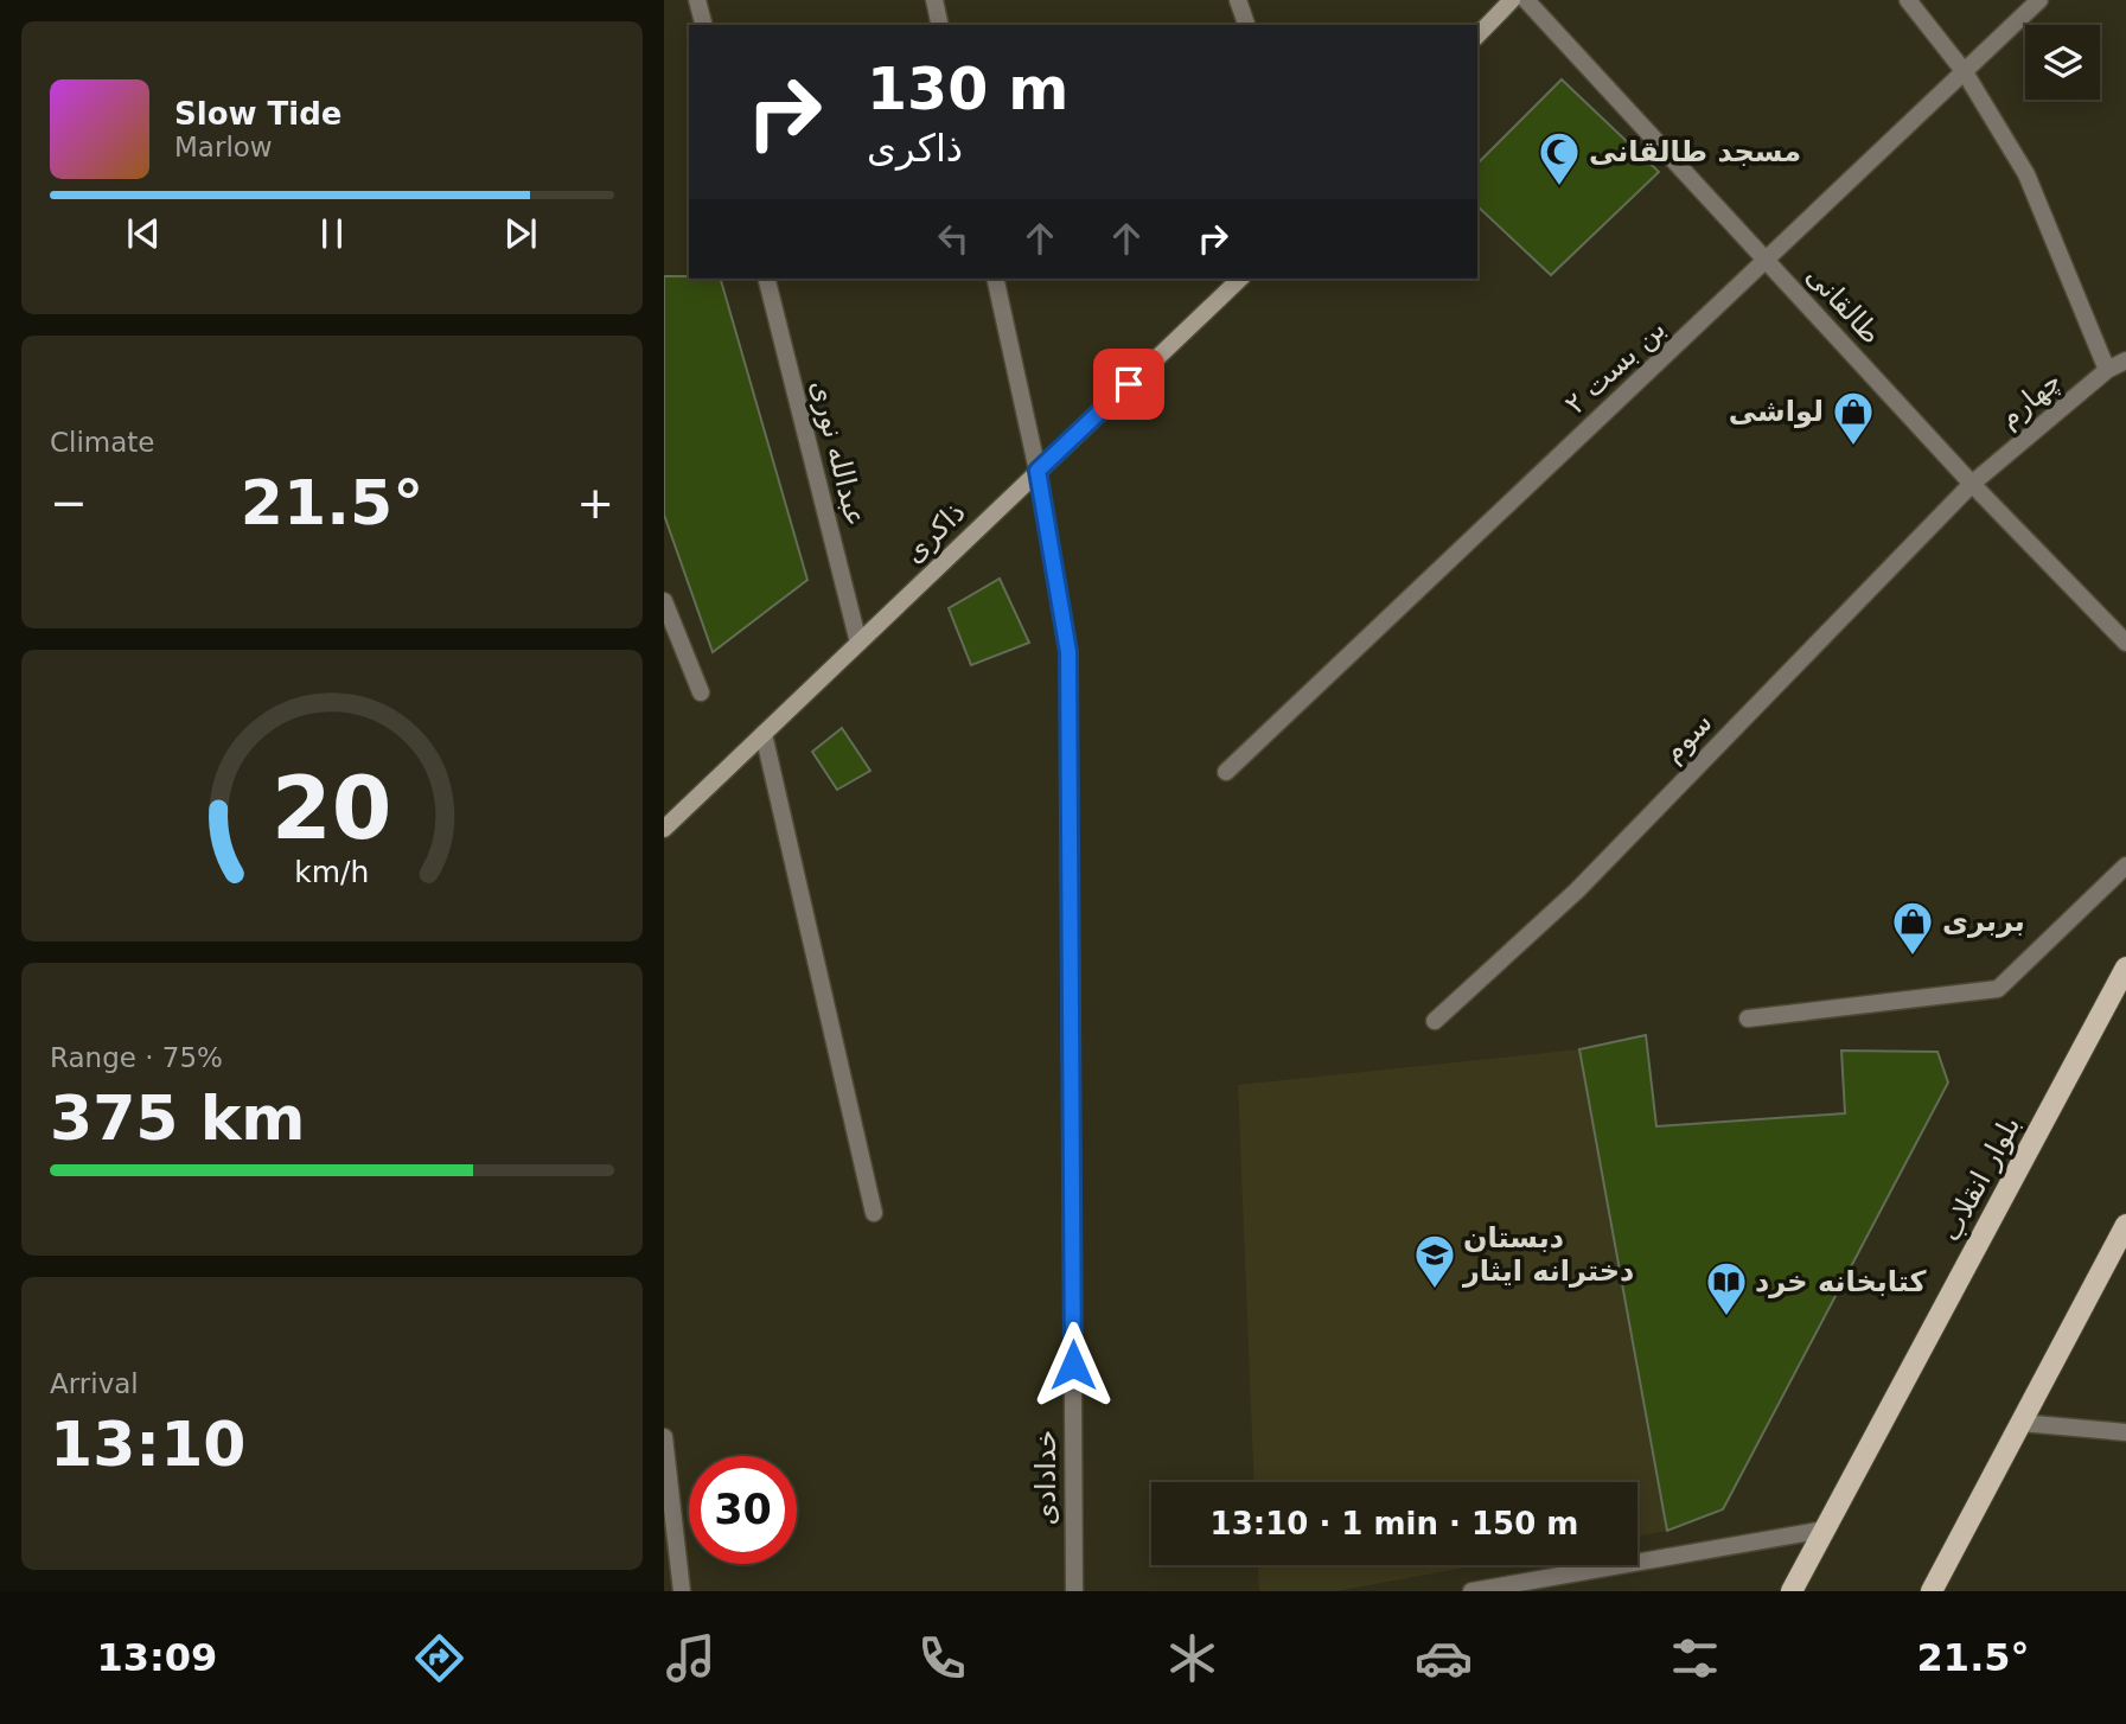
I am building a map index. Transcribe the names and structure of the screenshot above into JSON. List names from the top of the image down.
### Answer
{
  "streets": {
    "main road": ["ذاکری", "بلوار انقلاب"],
    "street": [
      "طالقانی",
      "بن بست ۲",
      "چهارم",
      "عبدالله نوری",
      "سوم",
      "خدادادی"
    ]
  },
  "crossings": [
    ["طالقانی", "بن بست ۲"],
    ["طالقانی", "چهارم"],
    ["طالقانی", "سوم"],
    ["چهارم", "سوم"],
    ["عبدالله نوری", "ذاکری"],
    ["ذاکری", "خدادادی"]
  ],
  "places": {
    "mosque": ["مسجد طالقانی"],
    "shop": ["لواشی", "بربری"],
    "school or university": ["دبستان دخترانه ایثار"],
    "library": ["کتابخانه خرد"]
  },
  "page": {
    "turn": ["130 m", "ذاکری"],
    "song": ["Slow Tide", "Marlow"],
    "tile": [
      "Climate",
      ["Range · 75%", "375 km"],
      ["Arrival", "13:10"]
    ],
    "heat": ["−", "21.5°", "+"],
    "limit": "30",
    "trip": "13:10 · 1 min · 150 m",
    "tabs": ["13:09", "21.5°"],
    "gauge": ["20", "km/h"]
  }
}
